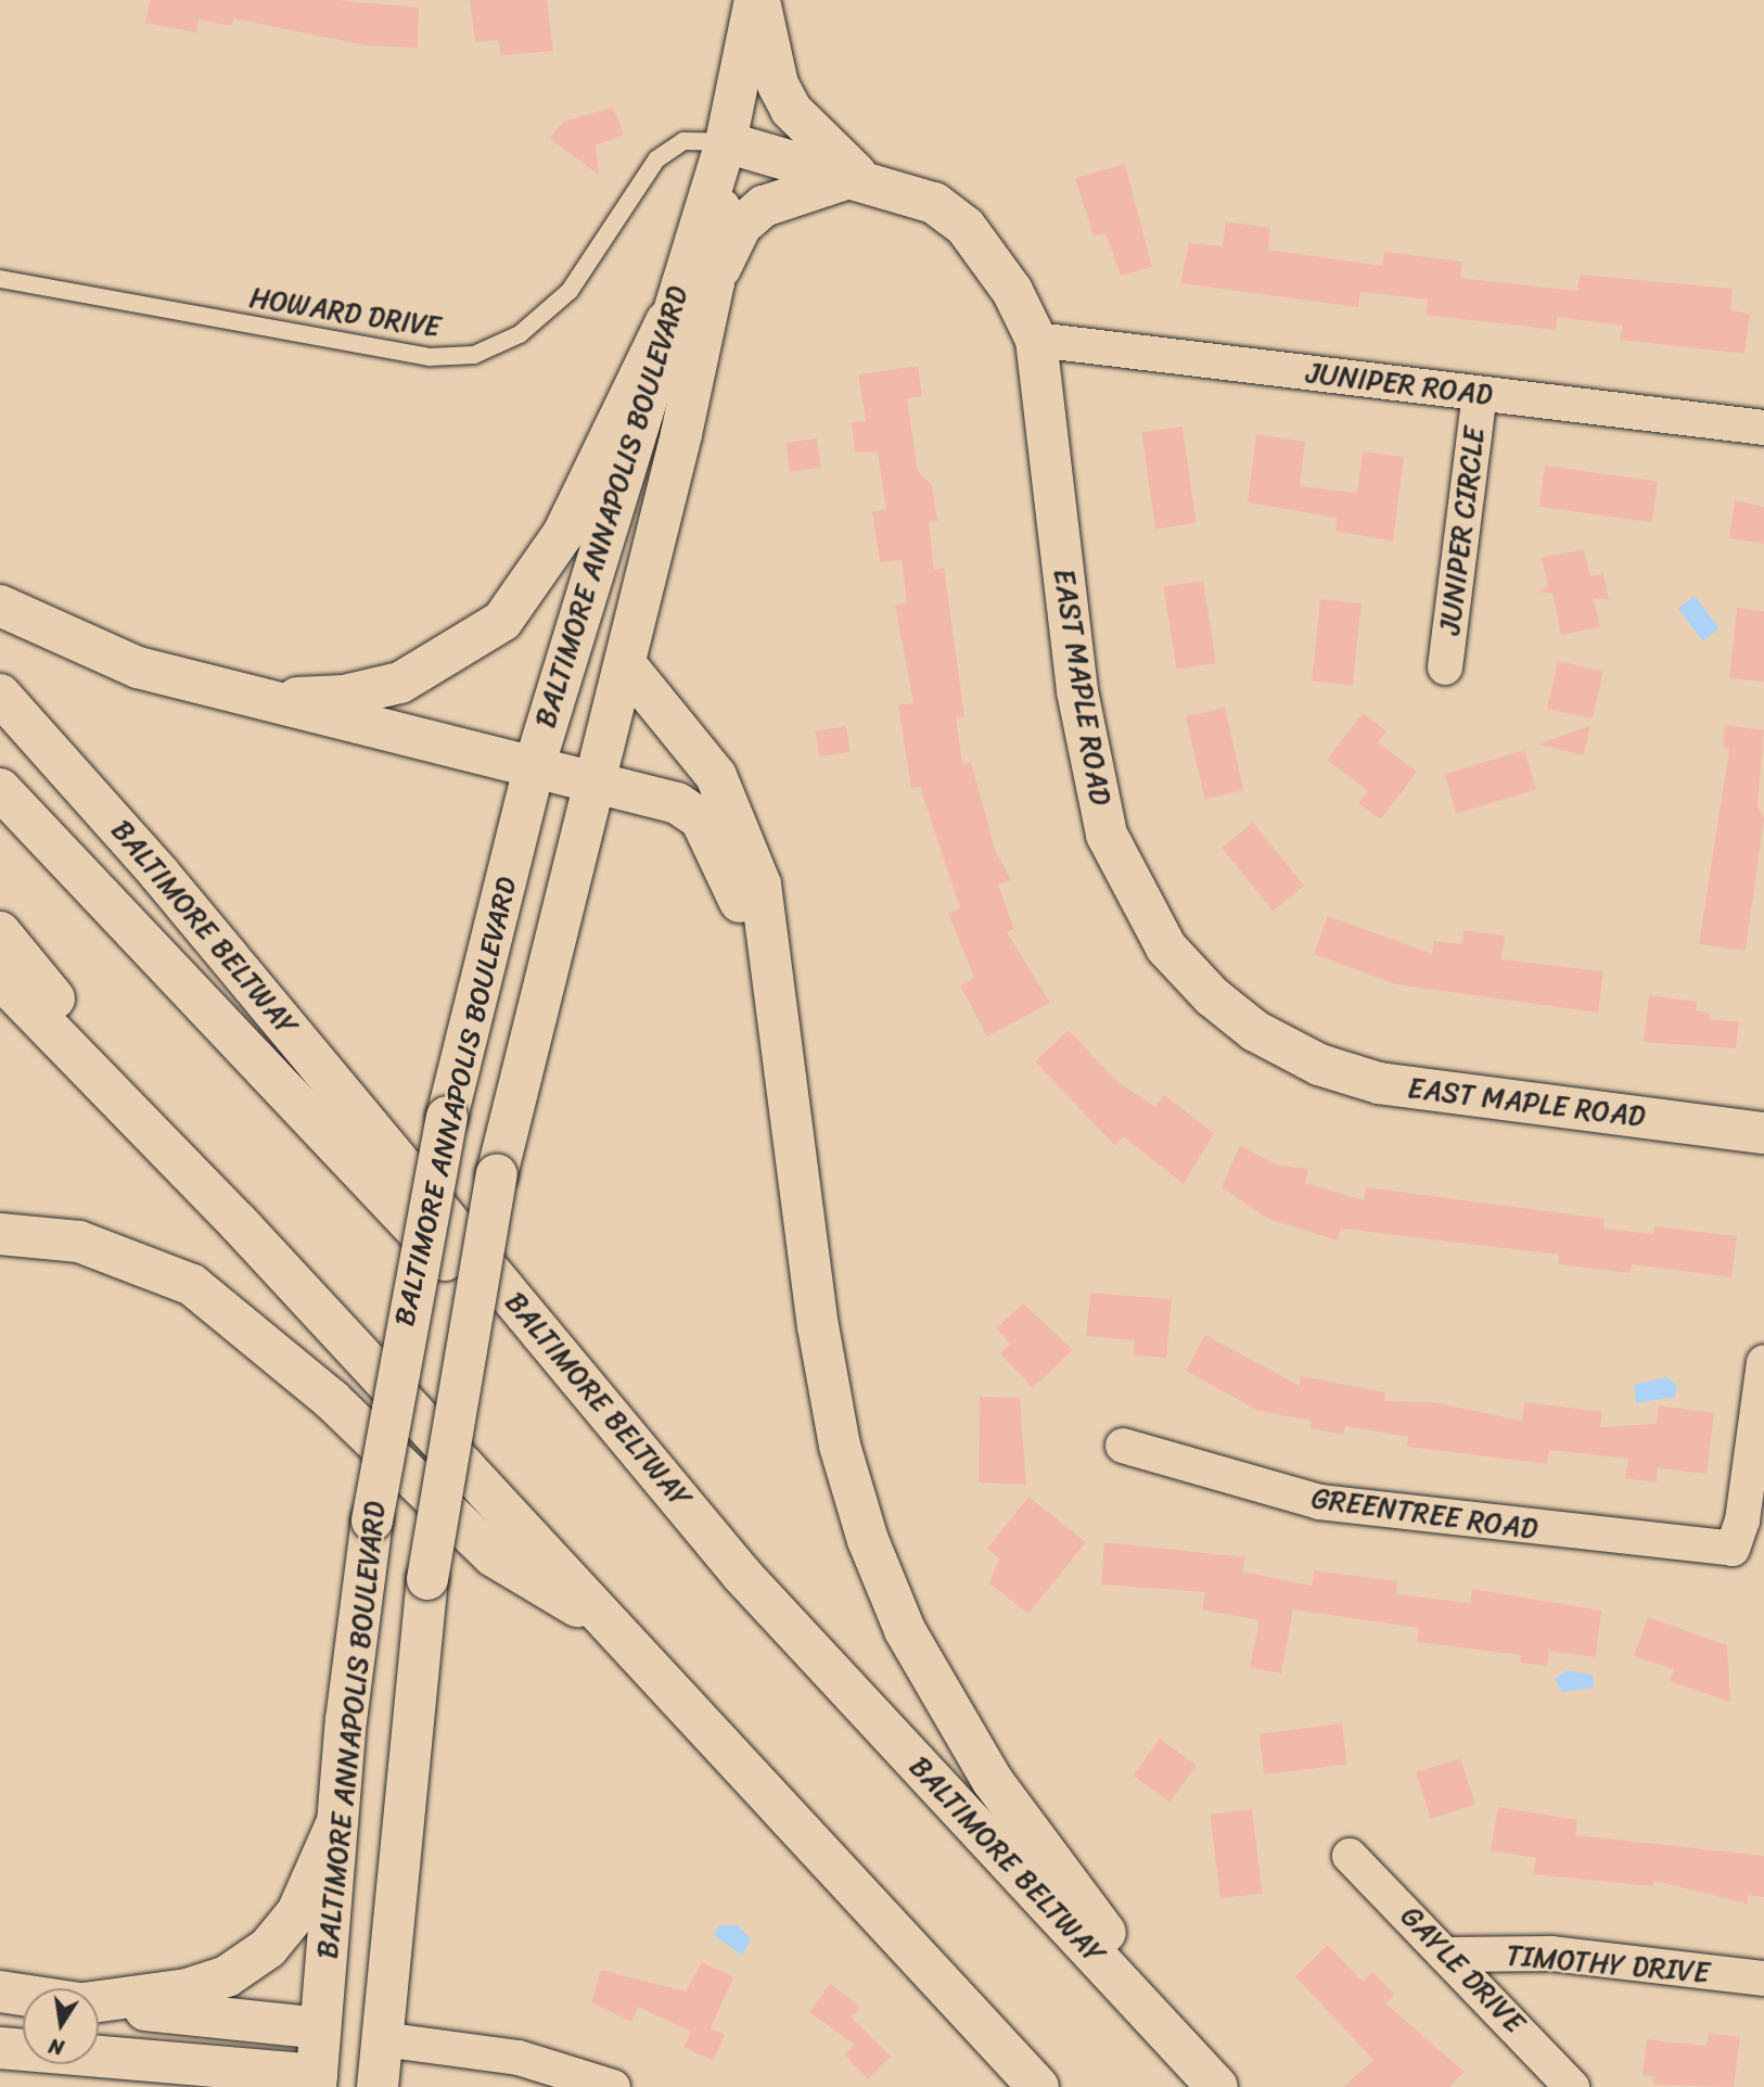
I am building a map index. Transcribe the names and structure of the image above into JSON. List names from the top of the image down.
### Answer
{
  "streets": {
    "main road": ["BALTIMORE ANNAPOLIS BOULEVARD", "EAST MAPLE ROAD", "BALTIMORE BELTWAY"],
    "street": [
      "JUNIPER ROAD",
      "JUNIPER CIRCLE",
      "GREENTREE ROAD",
      "TIMOTHY DRIVE",
      "GAYLE DRIVE"
    ],
    "lane": ["HOWARD DRIVE"]
  },
  "crossings": [
    ["HOWARD DRIVE", "BALTIMORE ANNAPOLIS BOULEVARD"],
    ["HOWARD DRIVE", "EAST MAPLE ROAD"],
    ["JUNIPER ROAD", "JUNIPER CIRCLE"],
    ["JUNIPER ROAD", "EAST MAPLE ROAD"],
    ["BALTIMORE ANNAPOLIS BOULEVARD", "EAST MAPLE ROAD"],
    ["TIMOTHY DRIVE", "GAYLE DRIVE"]
  ],
  "north": "bottom"
}
